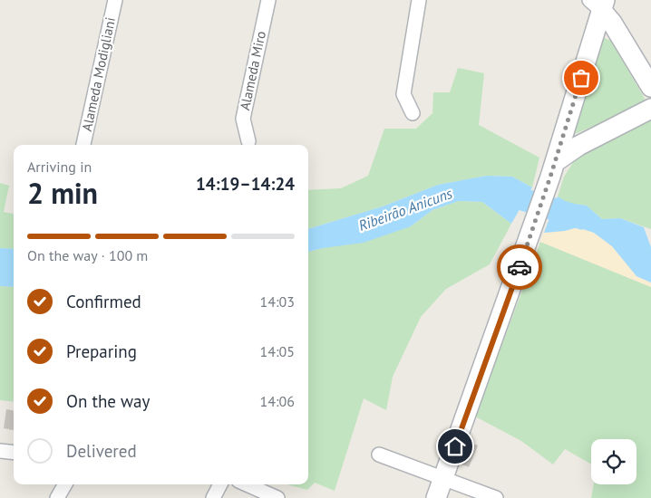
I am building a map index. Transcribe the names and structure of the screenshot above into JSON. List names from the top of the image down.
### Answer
{
  "streets": {
    "street": ["Alameda Miro", "Alameda Modigliani"]
  },
  "water": ["Ribeirão Anicuns"],
  "page": {
    "heading": ["2 min", "Arriving in", "14:19–14:24"],
    "bar": "On the way · 100 m",
    "list": [
      ["Confirmed", "14:03"],
      ["Preparing", "14:05"],
      ["On the way", "14:06"],
      "Delivered"
    ]
  }
}
